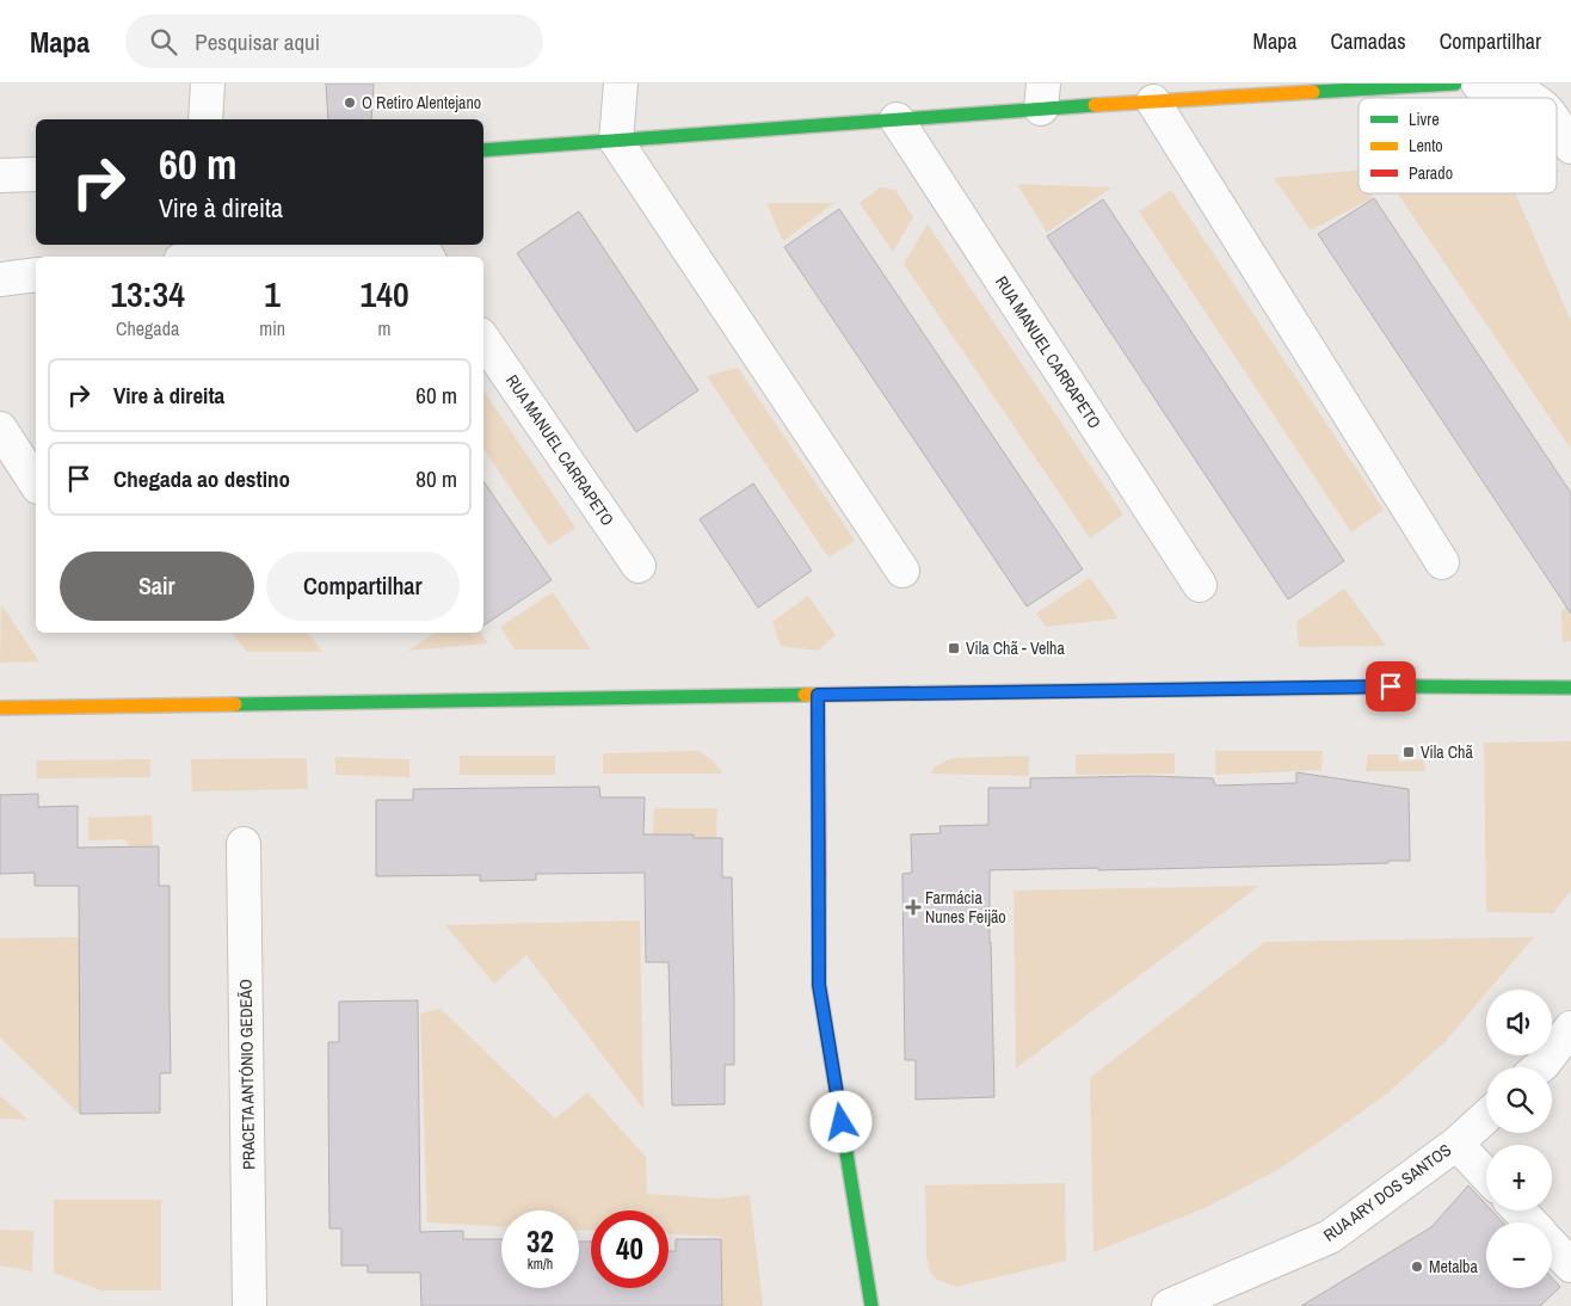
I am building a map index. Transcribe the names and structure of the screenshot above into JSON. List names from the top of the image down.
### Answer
{
  "streets": {
    "street": ["RUA MANUEL CARRAPETO", "PRACETA ANTÓNIO GEDEÃO", "RUA ARY DOS SANTOS"]
  },
  "places": {
    "other": ["O Retiro Alentejano", "Metalba"],
    "transit": ["Vila Chã - Velha", "Vila Chã"],
    "health": ["Farmácia Nunes Feijão"]
  },
  "legend": ["Livre", "Lento", "Parado"],
  "page": {
    "header": "Mapa",
    "search": "Pesquisar aqui",
    "nav": ["Mapa", "Camadas", "Compartilhar"],
    "turn": ["60 m", "Vire à direita"],
    "eta": [
      "13:34",
      "Chegada",
      "1",
      "min",
      "140",
      "m"
    ],
    "list": [
      {
        "name": "Vire à direita",
        "value": "60 m"
      },
      {
        "name": "Chegada ao destino",
        "value": "80 m"
      }
    ],
    "buttons": ["Sair", "Compartilhar"],
    "map_buttons": ["+", "−"],
    "speed": "32 km/h",
    "limit": "40"
  }
}
